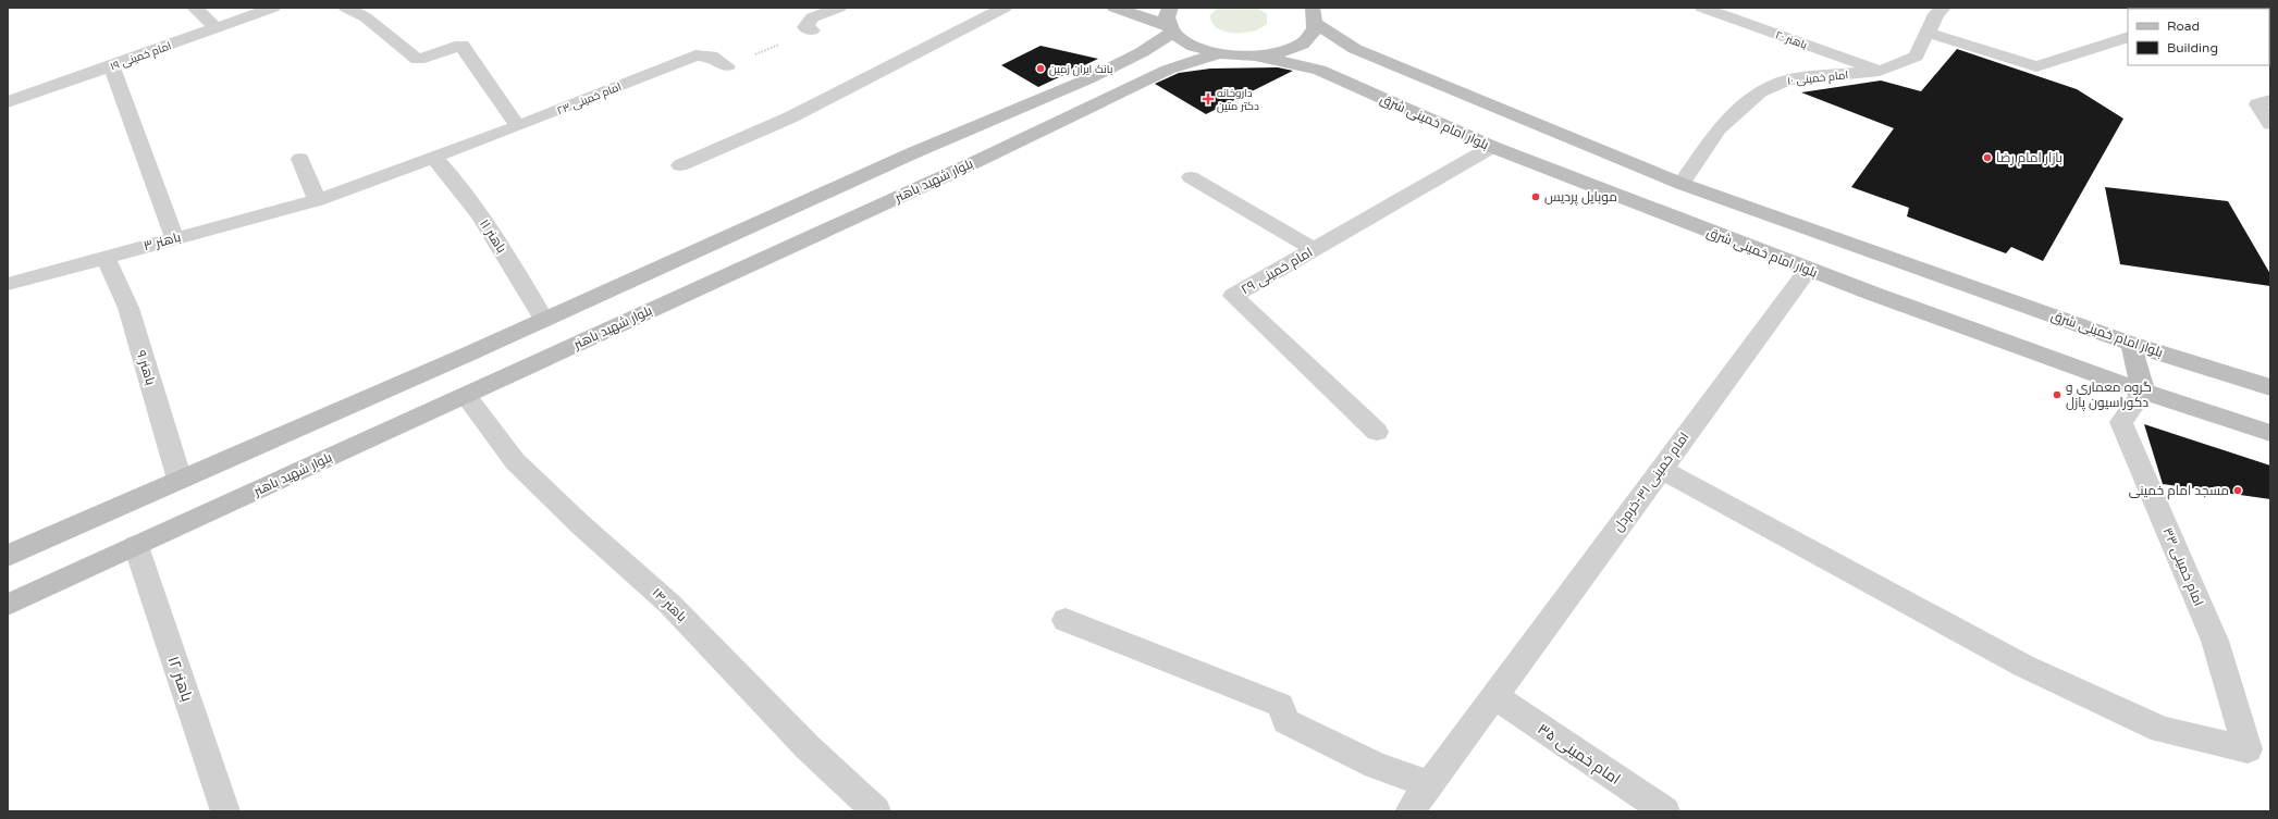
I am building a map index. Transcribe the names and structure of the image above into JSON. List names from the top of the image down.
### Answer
{
  "streets": {
    "main road": ["بلوار امام خمینی شرق", "بلوار شهید باهنر"],
    "street": [
      "باهنر ۲۰",
      "امام خمینی ۱۹",
      "امام خمینی ۱۰",
      "امام خمینی ۲۳",
      "باهنر ۱۱",
      "باهنر ۳",
      "امام خمینی ۲۹",
      "باهنر ۹",
      "امام خمینی ۳۱-خرم‌دل",
      "امام خمینی ۳۳",
      "باهنر ۱۴",
      "باهنر ۱۲",
      "امام خمینی ۳۵"
    ]
  },
  "crossings": [
    ["باهنر ۲۰", "امام خمینی ۱۰"],
    ["امام خمینی ۱۰", "بلوار امام خمینی شرق"],
    ["امام خمینی ۲۳", "باهنر ۱۱"],
    ["امام خمینی ۲۳", "باهنر ۳"],
    ["بلوار امام خمینی شرق", "امام خمینی ۲۹"],
    ["بلوار امام خمینی شرق", "امام خمینی ۳۱-خرم‌دل"],
    ["بلوار امام خمینی شرق", "امام خمینی ۳۳"],
    ["بلوار شهید باهنر", "باهنر ۱۴"],
    ["بلوار شهید باهنر", "باهنر ۱۲"],
    ["باهنر ۳", "باهنر ۹"],
    ["امام خمینی ۳۱-خرم‌دل", "امام خمینی ۳۳"],
    ["امام خمینی ۳۱-خرم‌دل", "امام خمینی ۳۵"]
  ],
  "places": {
    "other": [
      "بانک ایران زمین",
      "بازار امام رضا",
      "موبایل پردیس",
      "گروه معماری و دکوراسیون پازل",
      "مسجد امام خمینی"
    ],
    "health": ["داروخانه دکتر متین"]
  },
  "legend": ["Road", "Building"]
}
